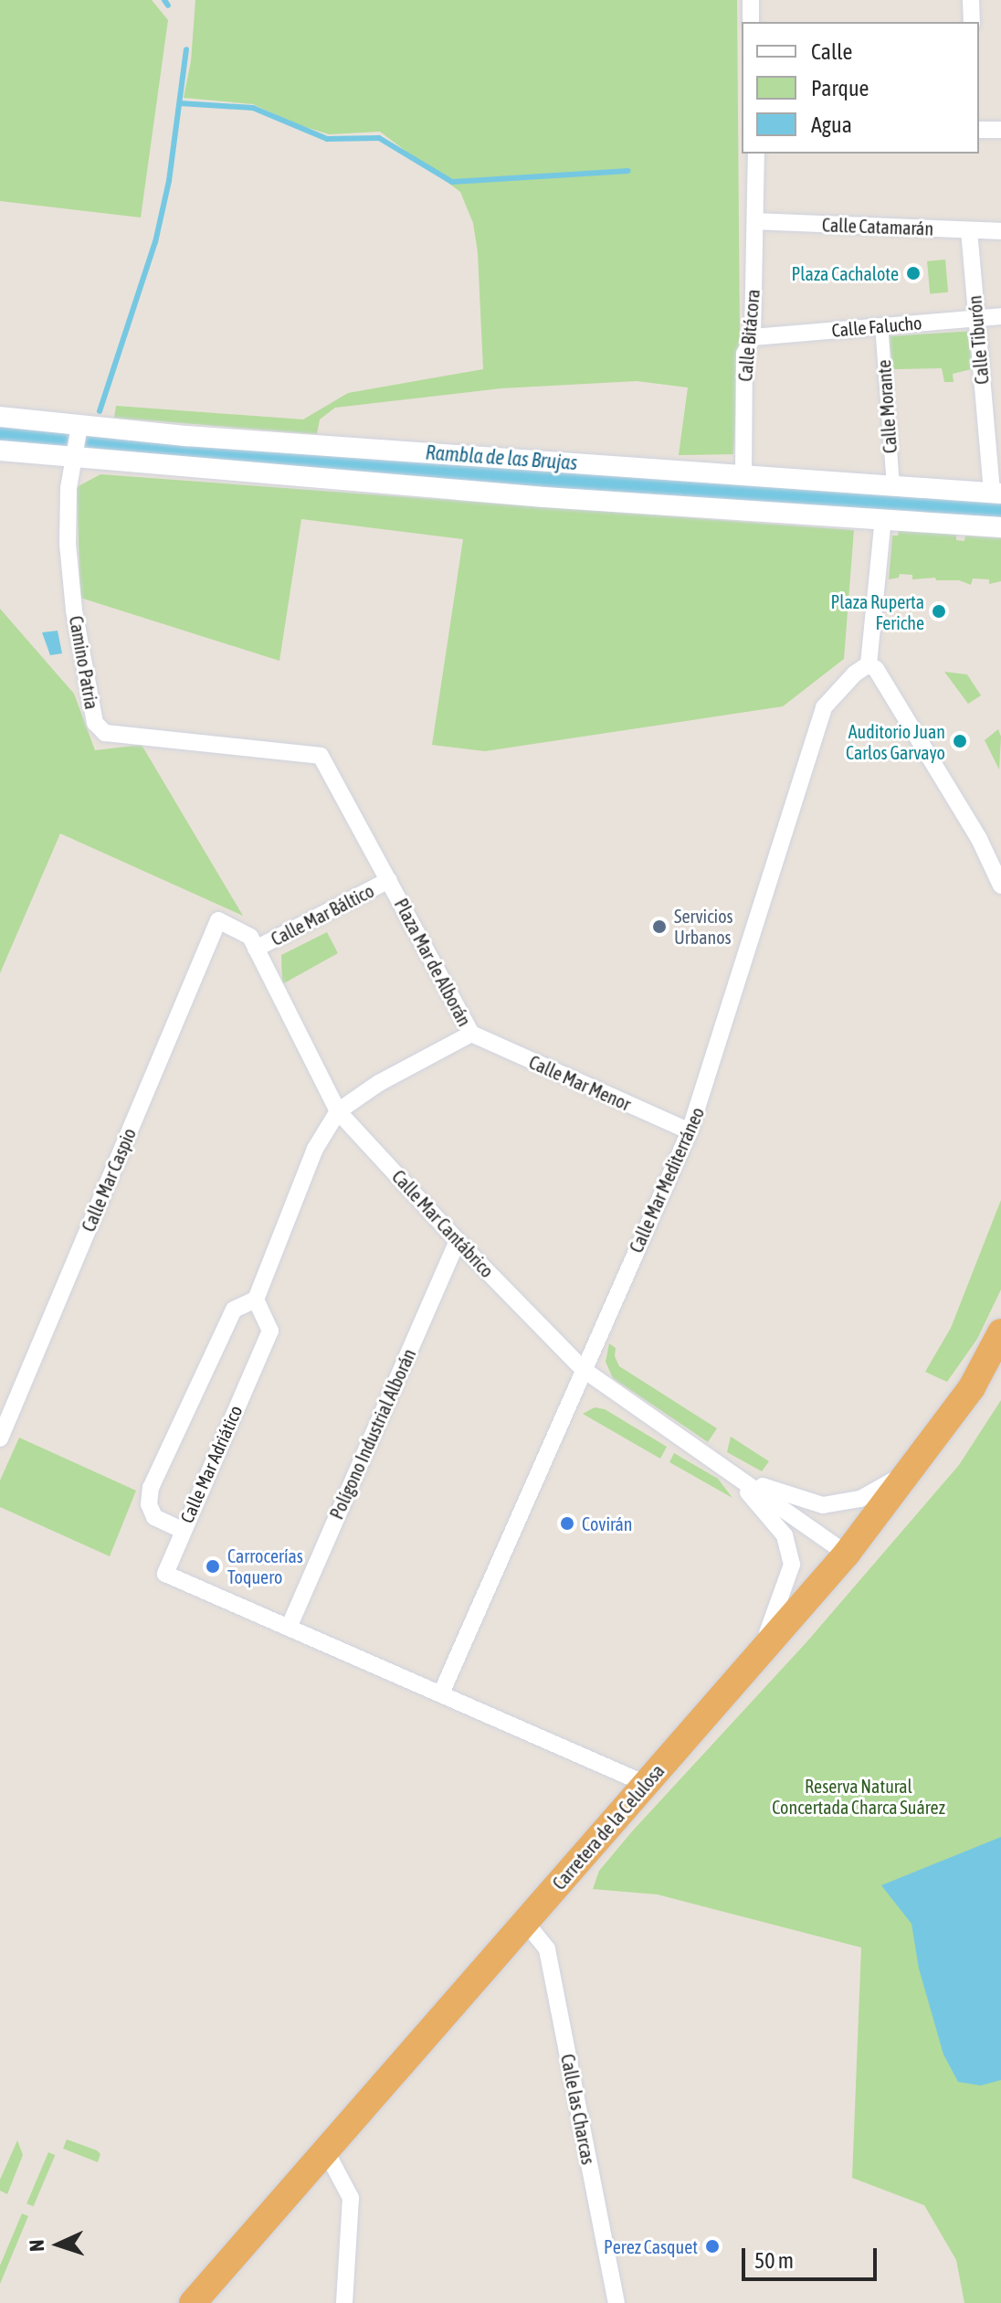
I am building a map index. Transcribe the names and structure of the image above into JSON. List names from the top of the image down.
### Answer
{
  "streets": {
    "highway": ["Carretera de la Celulosa"],
    "street": [
      "Calle Catamarán",
      "Calle Falucho",
      "Calle Bitácora",
      "Calle Tiburón",
      "Calle Morante",
      "Camino Patria",
      "Calle Mar Báltico",
      "Plaza Mar de Alborán",
      "Calle Mar Menor",
      "Calle Mar Caspio",
      "Calle Mar Mediterráneo",
      "Calle Mar Cantábrico",
      "Polígono Industrial Alborán",
      "Calle Mar Adriático",
      "Calle las Charcas"
    ]
  },
  "crossings": [
    ["Calle Catamarán", "Calle Bitácora"],
    ["Calle Catamarán", "Calle Tiburón"],
    ["Calle Falucho", "Calle Bitácora"],
    ["Calle Falucho", "Calle Tiburón"],
    ["Calle Falucho", "Calle Morante"],
    ["Camino Patria", "Plaza Mar de Alborán"],
    ["Calle Mar Báltico", "Plaza Mar de Alborán"],
    ["Calle Mar Báltico", "Calle Mar Cantábrico"],
    ["Plaza Mar de Alborán", "Calle Mar Menor"],
    ["Plaza Mar de Alborán", "Calle Mar Cantábrico"],
    ["Calle Mar Menor", "Calle Mar Mediterráneo"],
    ["Calle Mar Caspio", "Calle Mar Cantábrico"],
    ["Calle Mar Mediterráneo", "Calle Mar Cantábrico"],
    ["Calle Mar Cantábrico", "Polígono Industrial Alborán"],
    ["Calle Mar Cantábrico", "Carretera de la Celulosa"],
    ["Carretera de la Celulosa", "Calle las Charcas"]
  ],
  "water": ["Rambla de las Brujas"],
  "parks": ["Reserva Natural Concertada Charca Suárez"],
  "places": [
    "Plaza Cachalote",
    "Plaza Ruperta Feriche",
    "Auditorio Juan Carlos Garvayo",
    "Servicios Urbanos",
    "Covirán",
    "Carrocerías Toquero",
    "Perez Casquet"
  ],
  "legend": ["Calle", "Parque", "Agua"],
  "scale_bar": "50 m",
  "north": "left"
}
